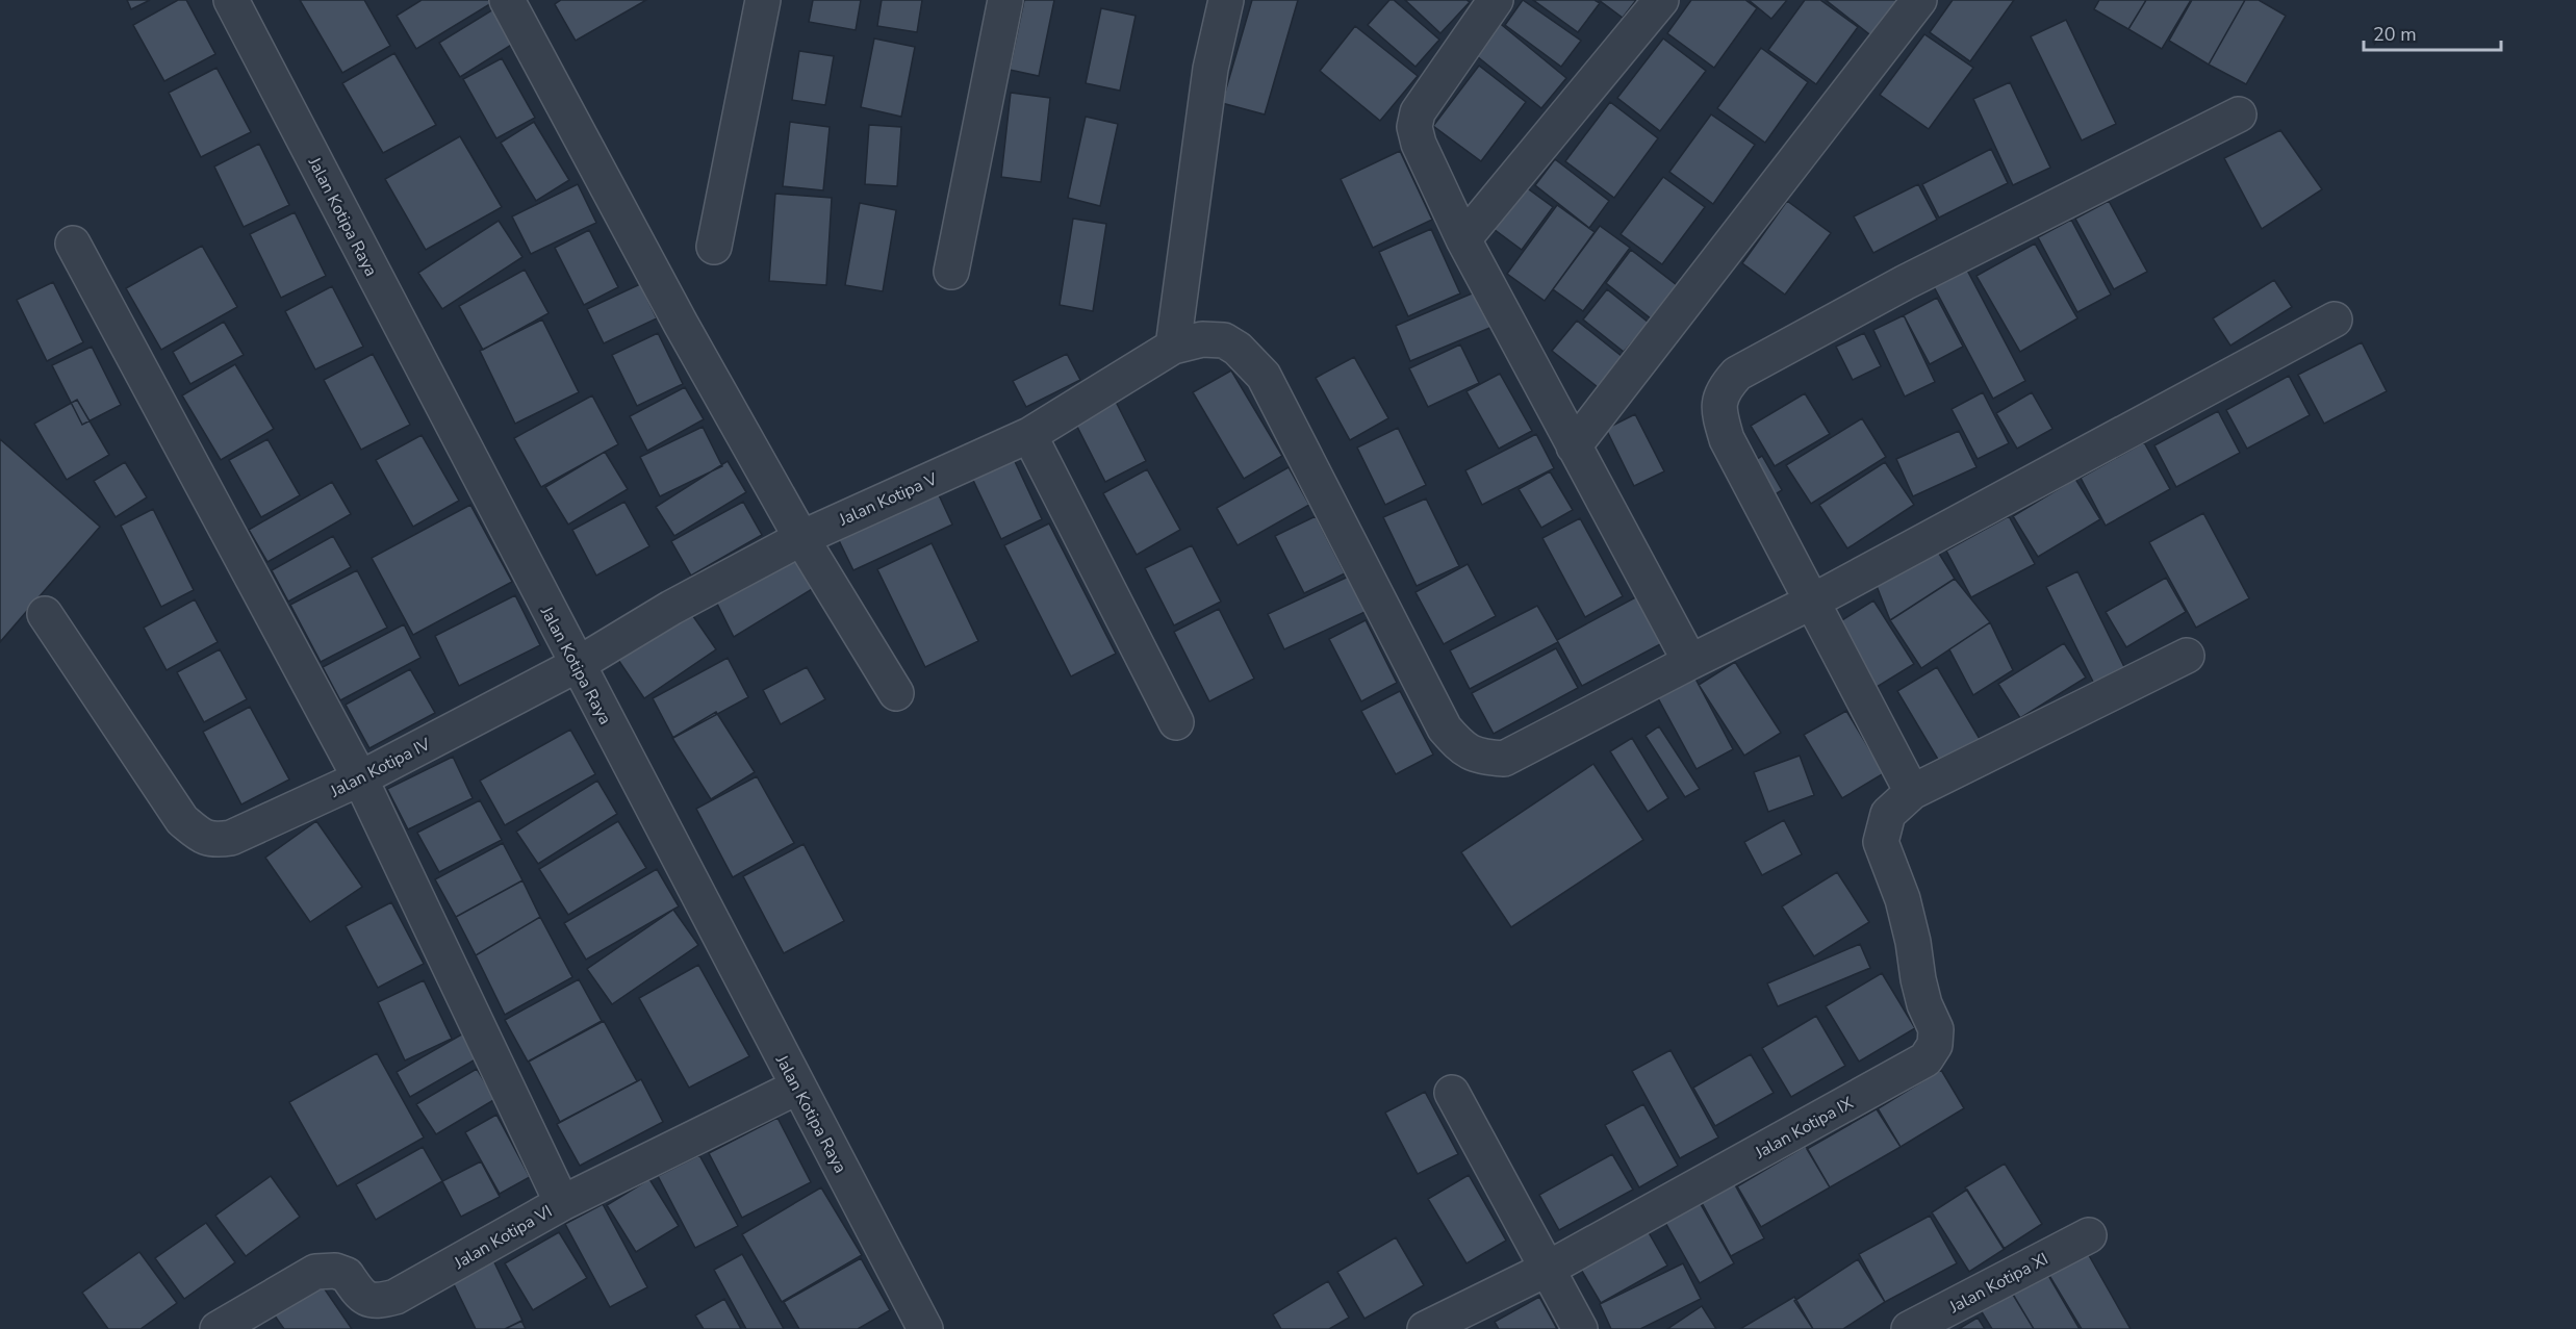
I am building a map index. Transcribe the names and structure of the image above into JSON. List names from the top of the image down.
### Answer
{
  "streets": {
    "street": [
      "Jalan Kotipa Raya",
      "Jalan Kotipa V",
      "Jalan Kotipa IV",
      "Jalan Kotipa IX",
      "Jalan Kotipa VI",
      "Jalan Kotipa XI"
    ]
  },
  "crossings": [
    ["Jalan Kotipa Raya", "Jalan Kotipa V"],
    ["Jalan Kotipa Raya", "Jalan Kotipa IV"],
    ["Jalan Kotipa Raya", "Jalan Kotipa VI"],
    ["Jalan Kotipa V", "Jalan Kotipa IV"]
  ],
  "scale_bar": "20 m"
}
